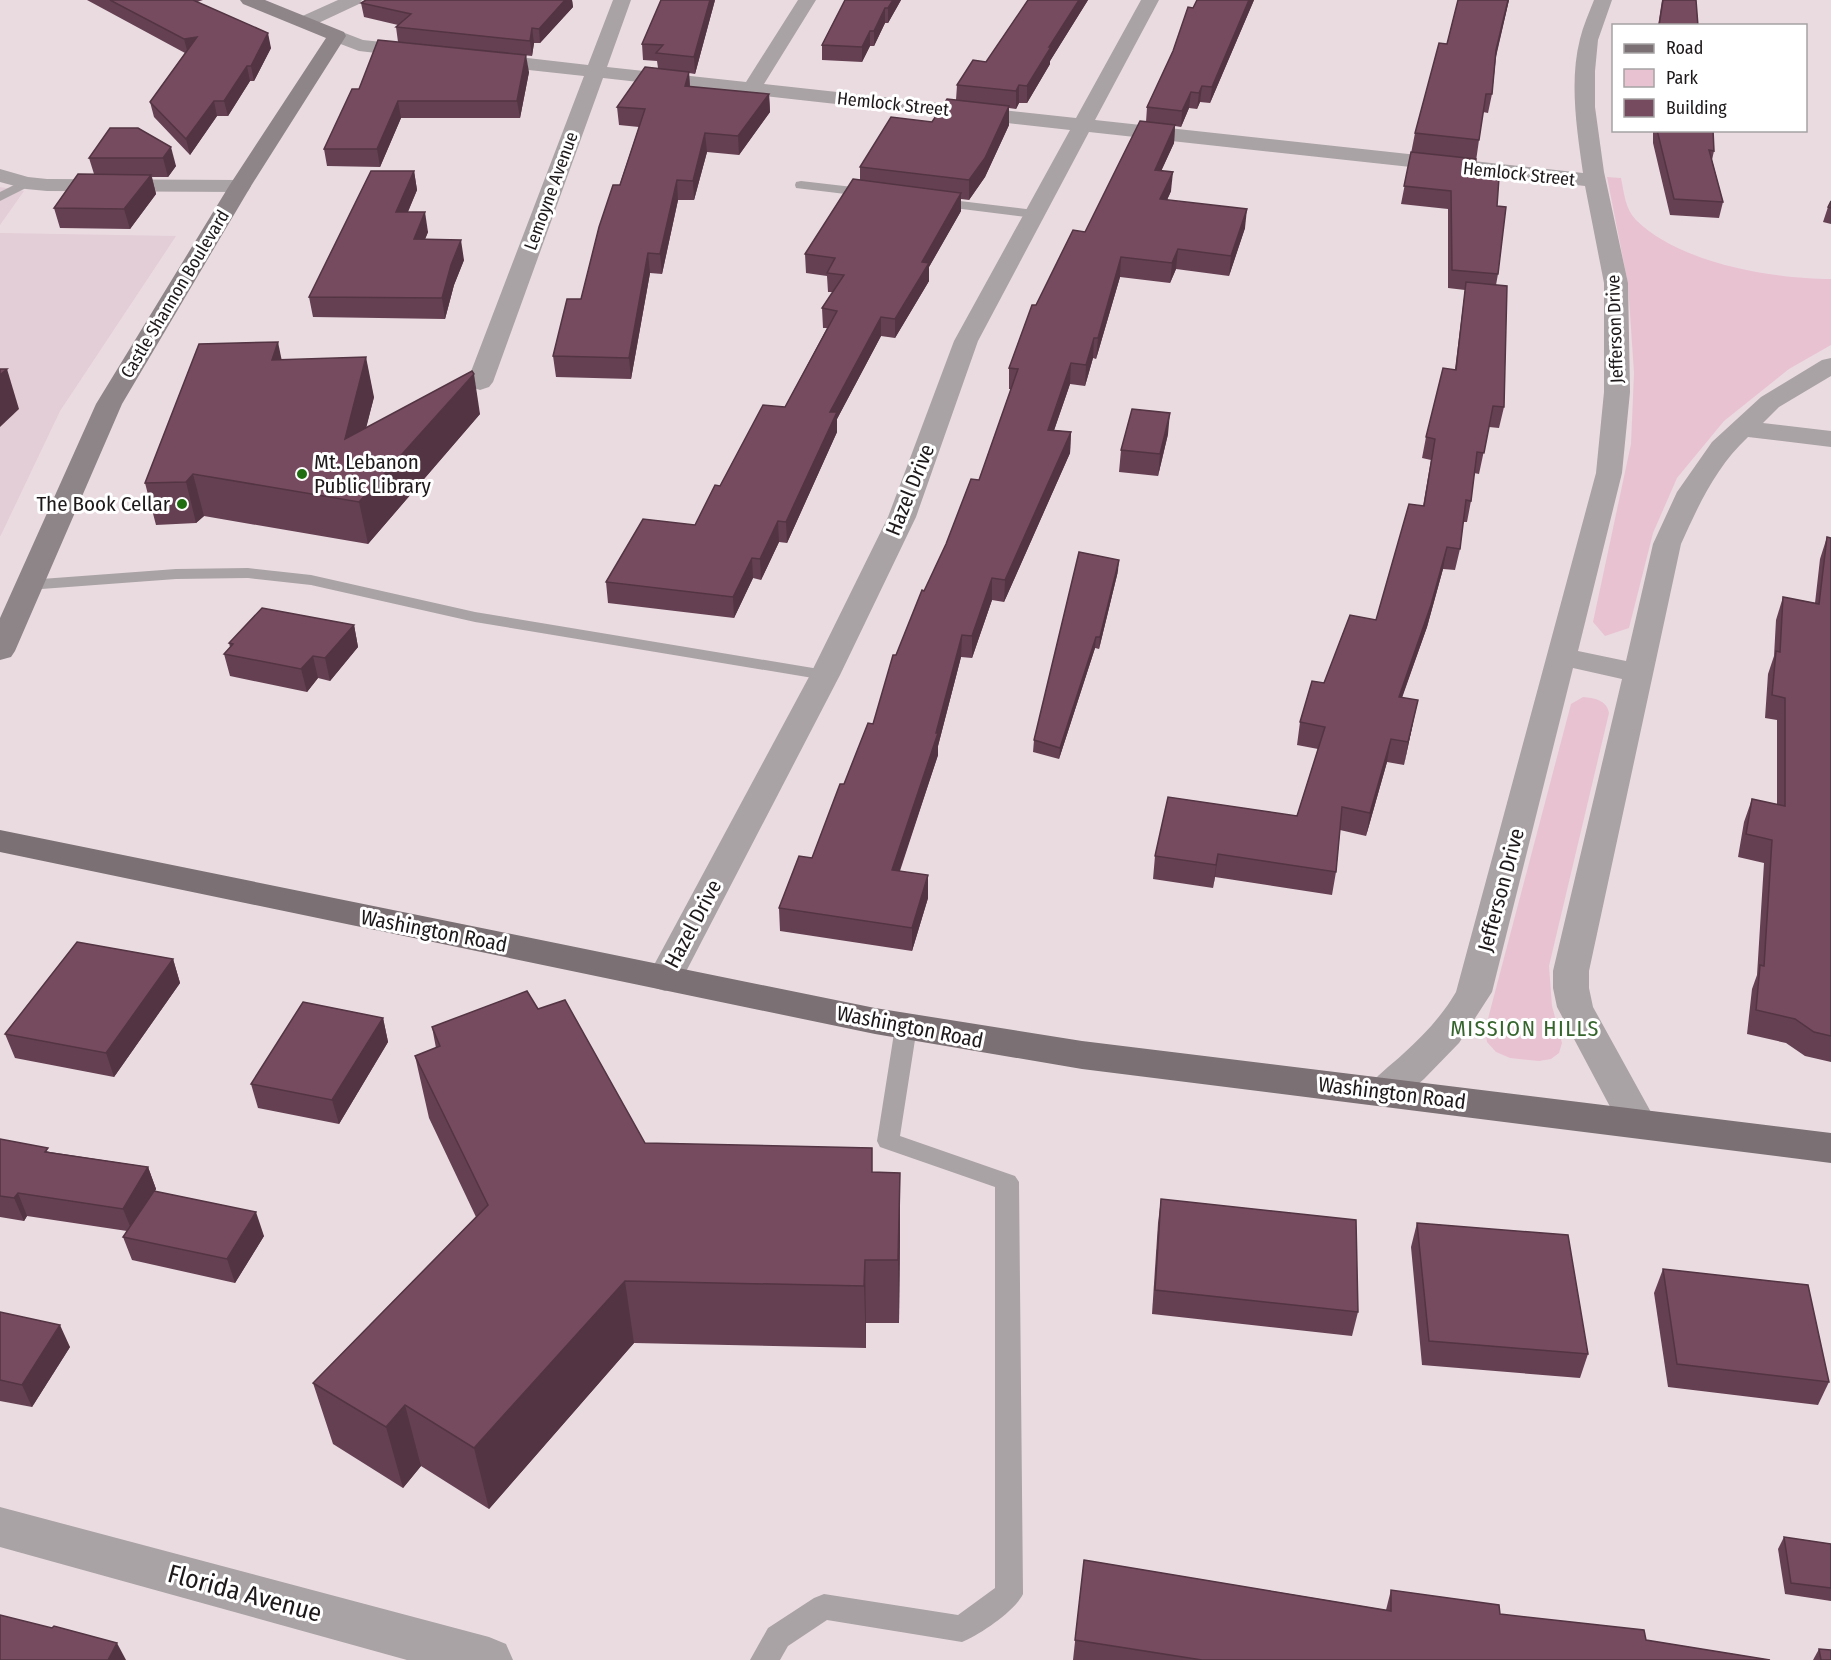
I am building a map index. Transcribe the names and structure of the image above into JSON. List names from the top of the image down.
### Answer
{
  "streets": {
    "main road": ["Washington Road"],
    "street": [
      "Hemlock Street",
      "Lemoyne Avenue",
      "Castle Shannon Boulevard",
      "Jefferson Drive",
      "Hazel Drive",
      "Florida Avenue"
    ]
  },
  "crossings": [
    ["Hemlock Street", "Lemoyne Avenue"],
    ["Hemlock Street", "Jefferson Drive"],
    ["Hemlock Street", "Hazel Drive"],
    ["Jefferson Drive", "Washington Road"],
    ["Hazel Drive", "Washington Road"]
  ],
  "districts": ["MISSION HILLS"],
  "places": ["Mt. Lebanon Public Library", "The Book Cellar"],
  "legend": ["Road", "Park", "Building"]
}
